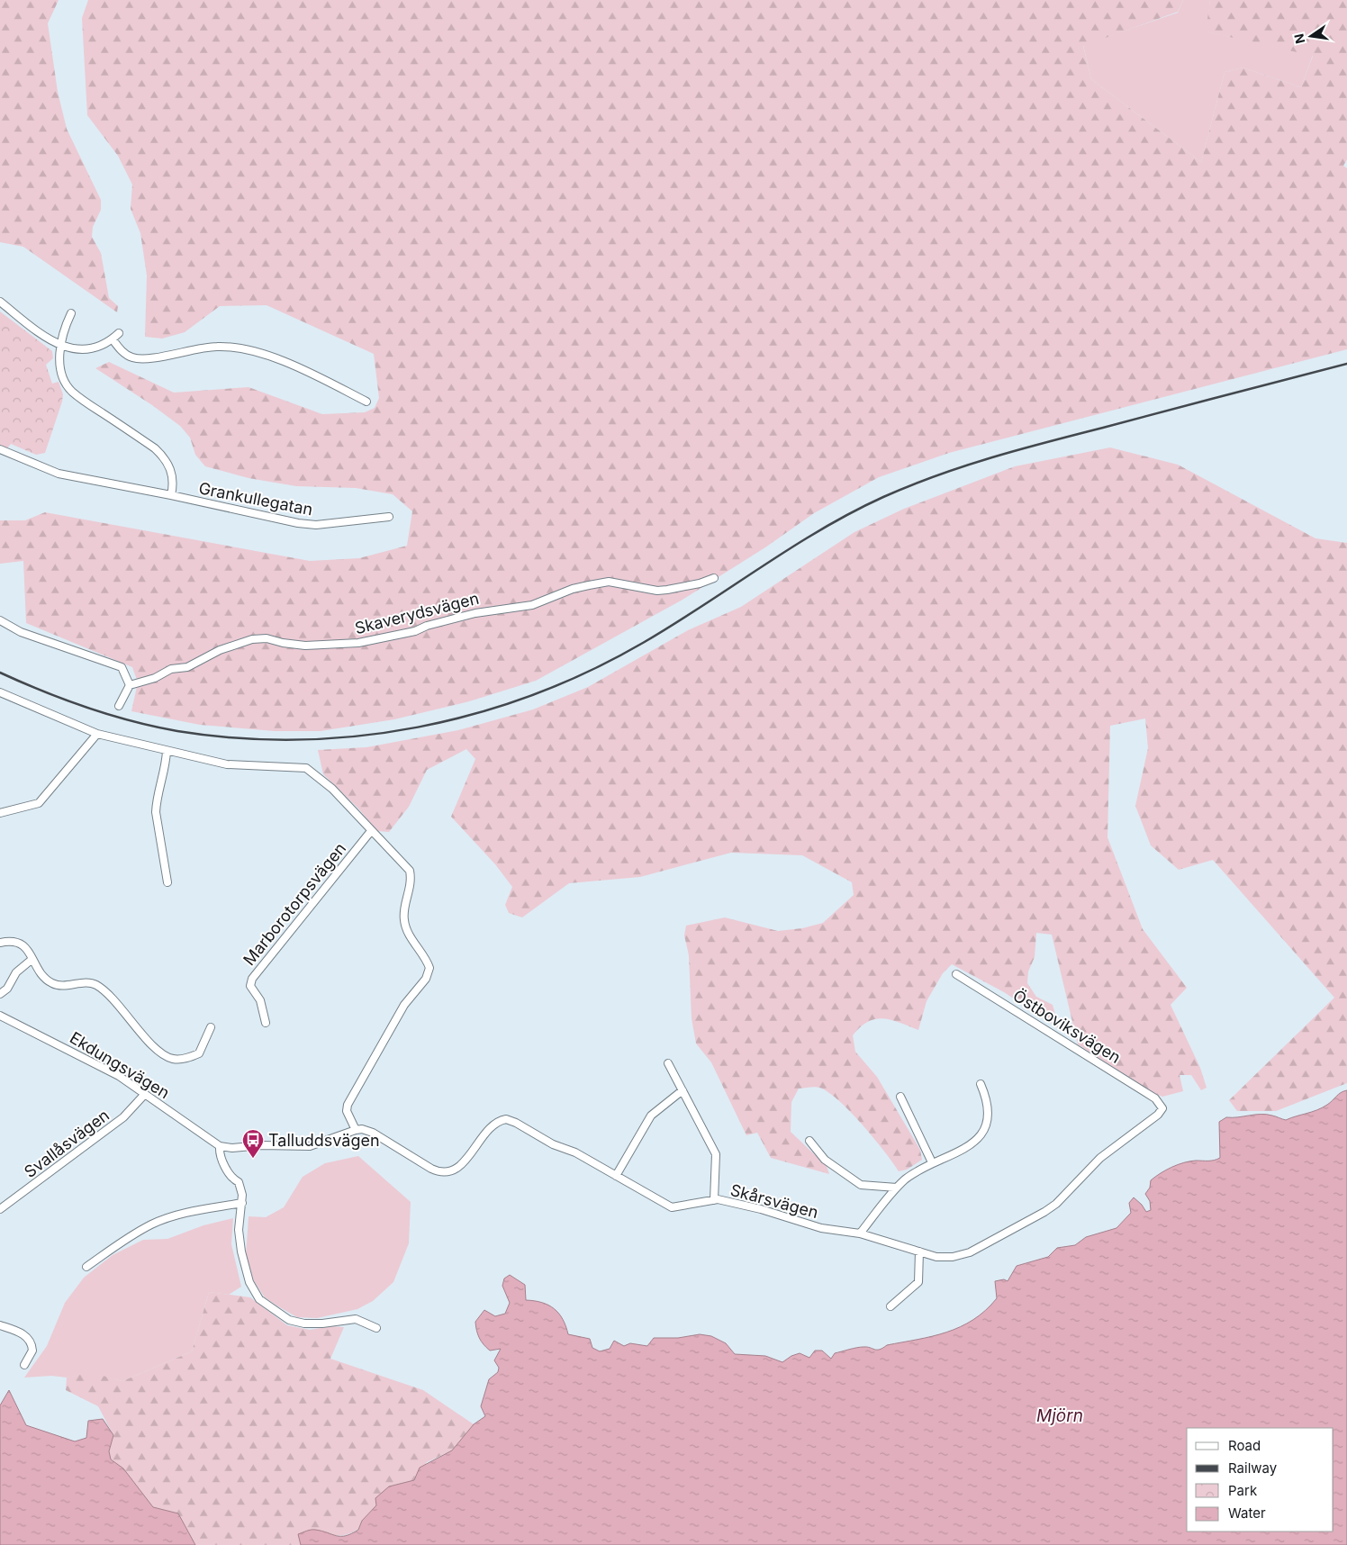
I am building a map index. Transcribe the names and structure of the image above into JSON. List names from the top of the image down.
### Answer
{
  "streets": {
    "street": [
      "Grankullegatan",
      "Skaverydsvägen",
      "Marborotorpsvägen",
      "Östboviksvägen",
      "Ekdungsvägen",
      "Svallåsvägen",
      "Skårsvägen"
    ]
  },
  "crossings": [
    ["Östboviksvägen", "Skårsvägen"],
    ["Ekdungsvägen", "Svallåsvägen"]
  ],
  "water": ["Mjörn"],
  "places": {
    "bus stop": ["Talluddsvägen"]
  },
  "legend": [
    "Road",
    "Railway",
    "Park",
    "Water"
  ],
  "north": "left"
}
